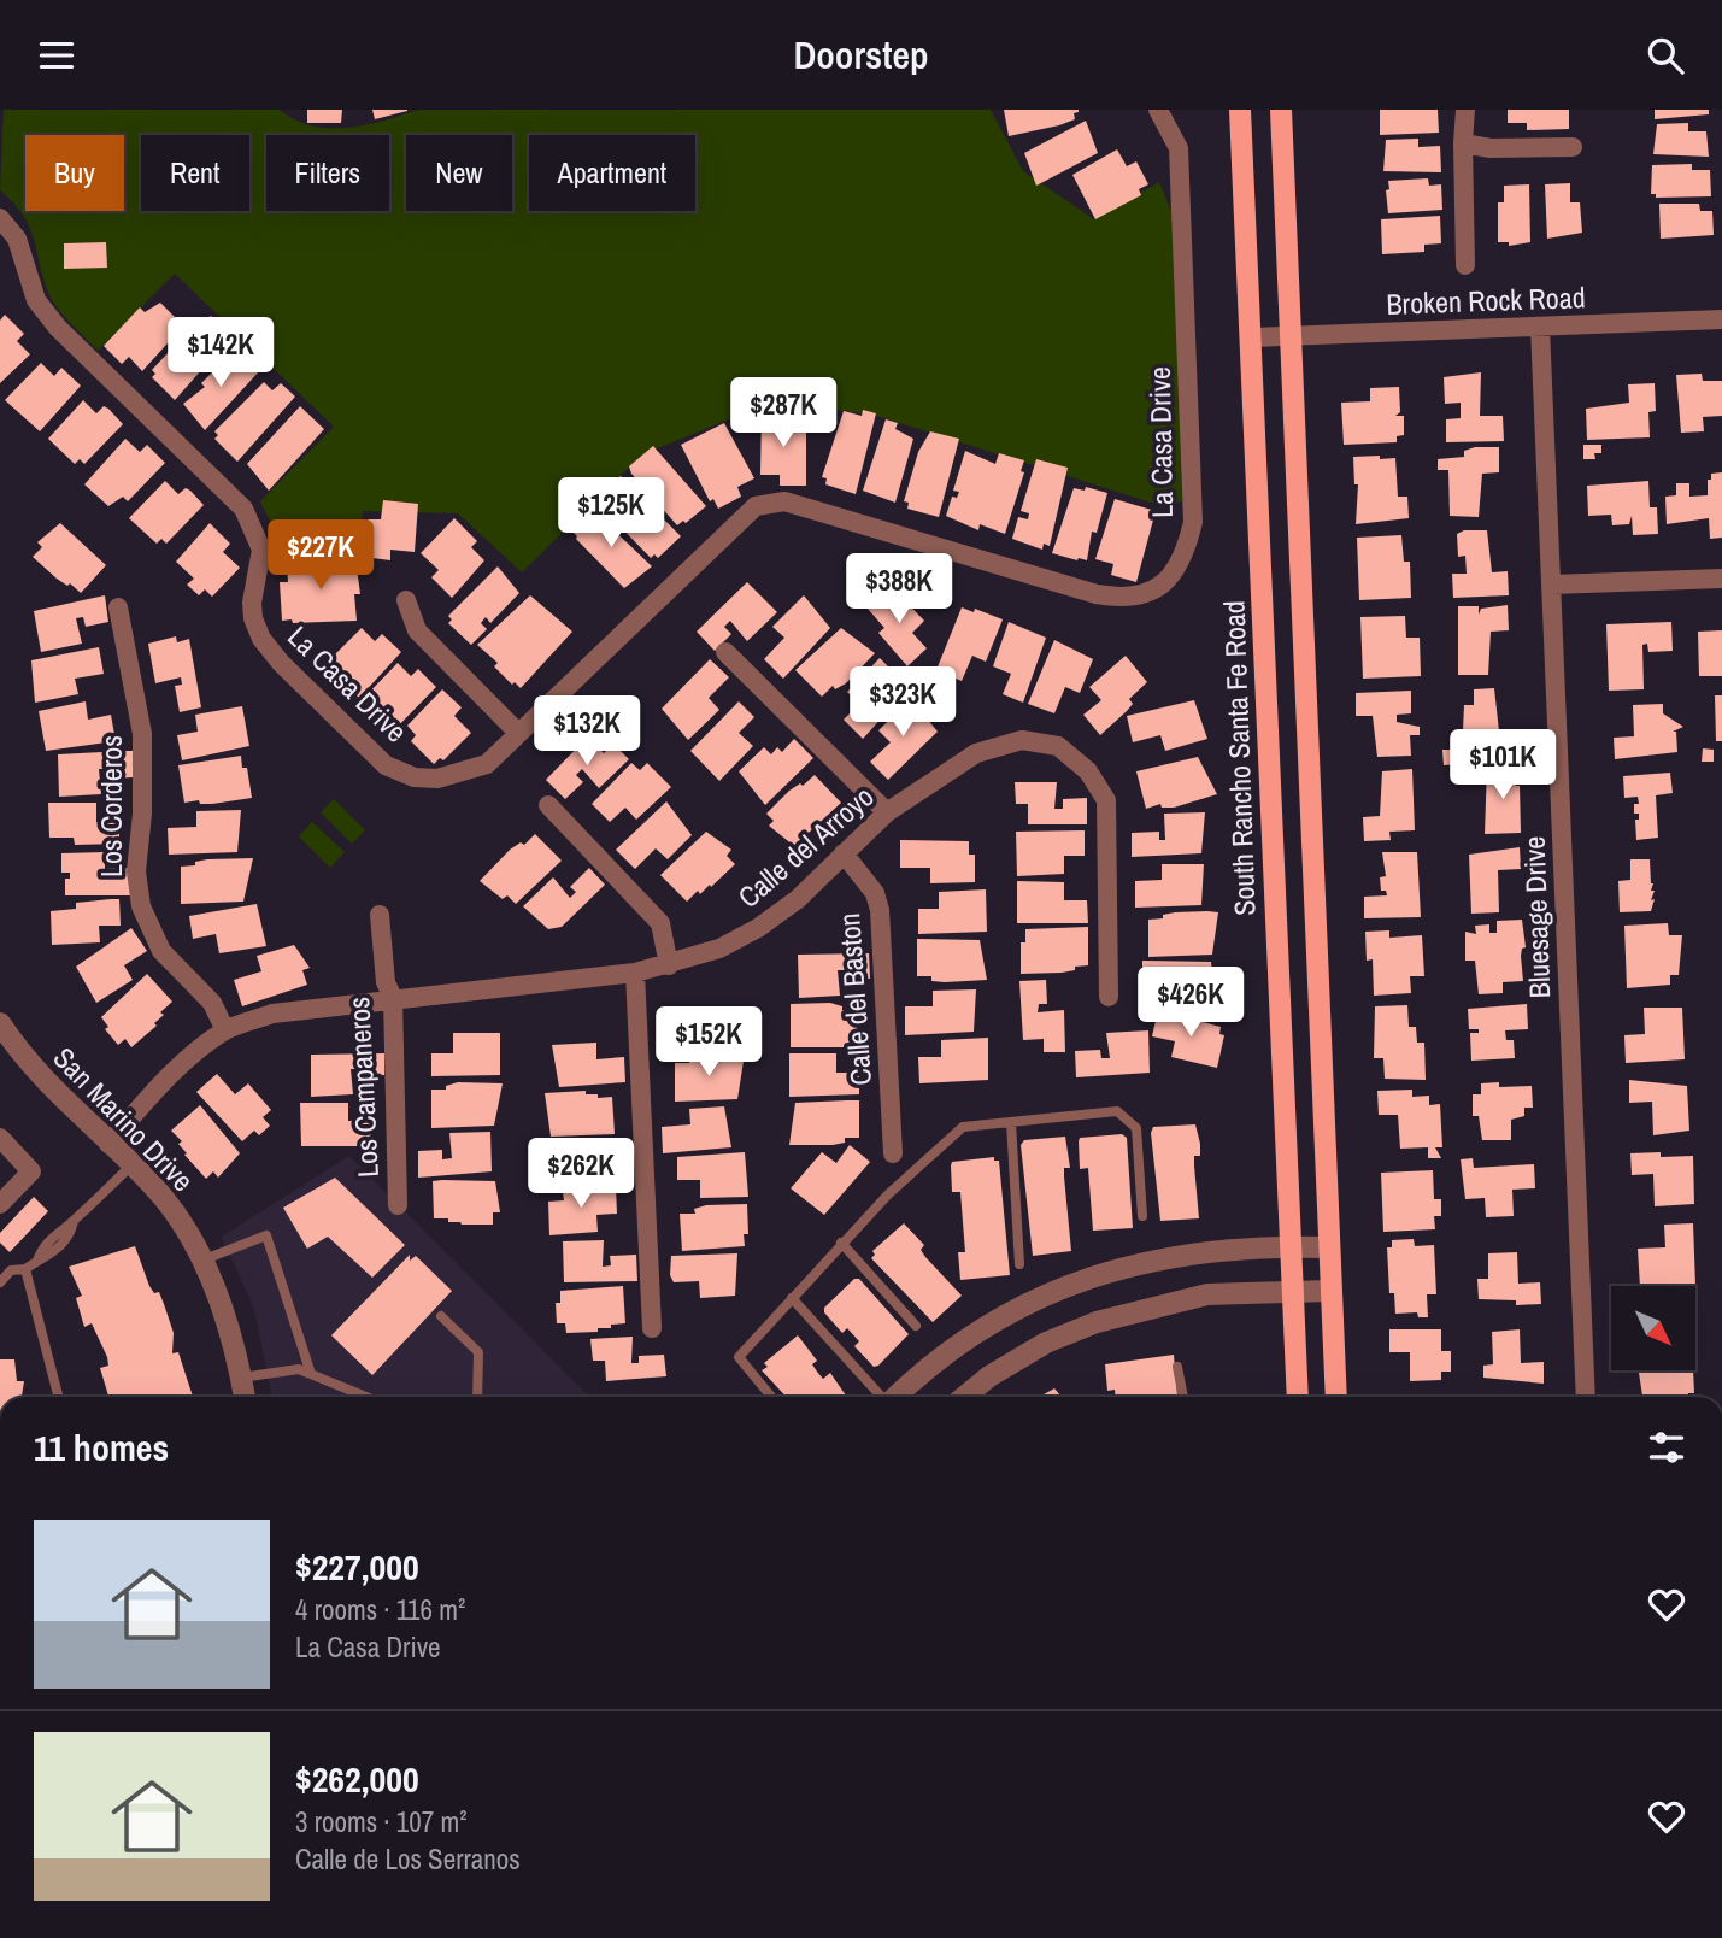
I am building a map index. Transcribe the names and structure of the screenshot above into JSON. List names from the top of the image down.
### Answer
{
  "streets": {
    "main road": ["South Rancho Santa Fe Road"],
    "street": [
      "Broken Rock Road",
      "La Casa Drive",
      "Los Corderos",
      "Calle del Arroyo",
      "Bluesage Drive",
      "Calle del Baston",
      "Los Campaneros",
      "San Marino Drive"
    ]
  },
  "crossings": [
    ["Broken Rock Road", "South Rancho Santa Fe Road"],
    ["Broken Rock Road", "Bluesage Drive"],
    ["Los Corderos", "Calle del Arroyo"],
    ["Calle del Arroyo", "Calle del Baston"],
    ["Calle del Arroyo", "Los Campaneros"],
    ["Calle del Arroyo", "San Marino Drive"]
  ],
  "north": "bottom right",
  "page": {
    "header": "Doorstep",
    "chip": [
      "Buy",
      "Rent",
      "Filters",
      "New",
      "Apartment"
    ],
    "price": [
      "$142K",
      "$287K",
      "$125K",
      "$227K",
      "$388K",
      "$323K",
      "$132K",
      "$101K",
      "$426K",
      "$152K",
      "$262K"
    ],
    "heading": "11 homes",
    "list": [
      {
        "name": "$227,000",
        "note": "4 rooms · 116 m² · La Casa Drive"
      },
      {
        "name": "$262,000",
        "note": "3 rooms · 107 m² · Calle de Los Serranos"
      }
    ]
  }
}
